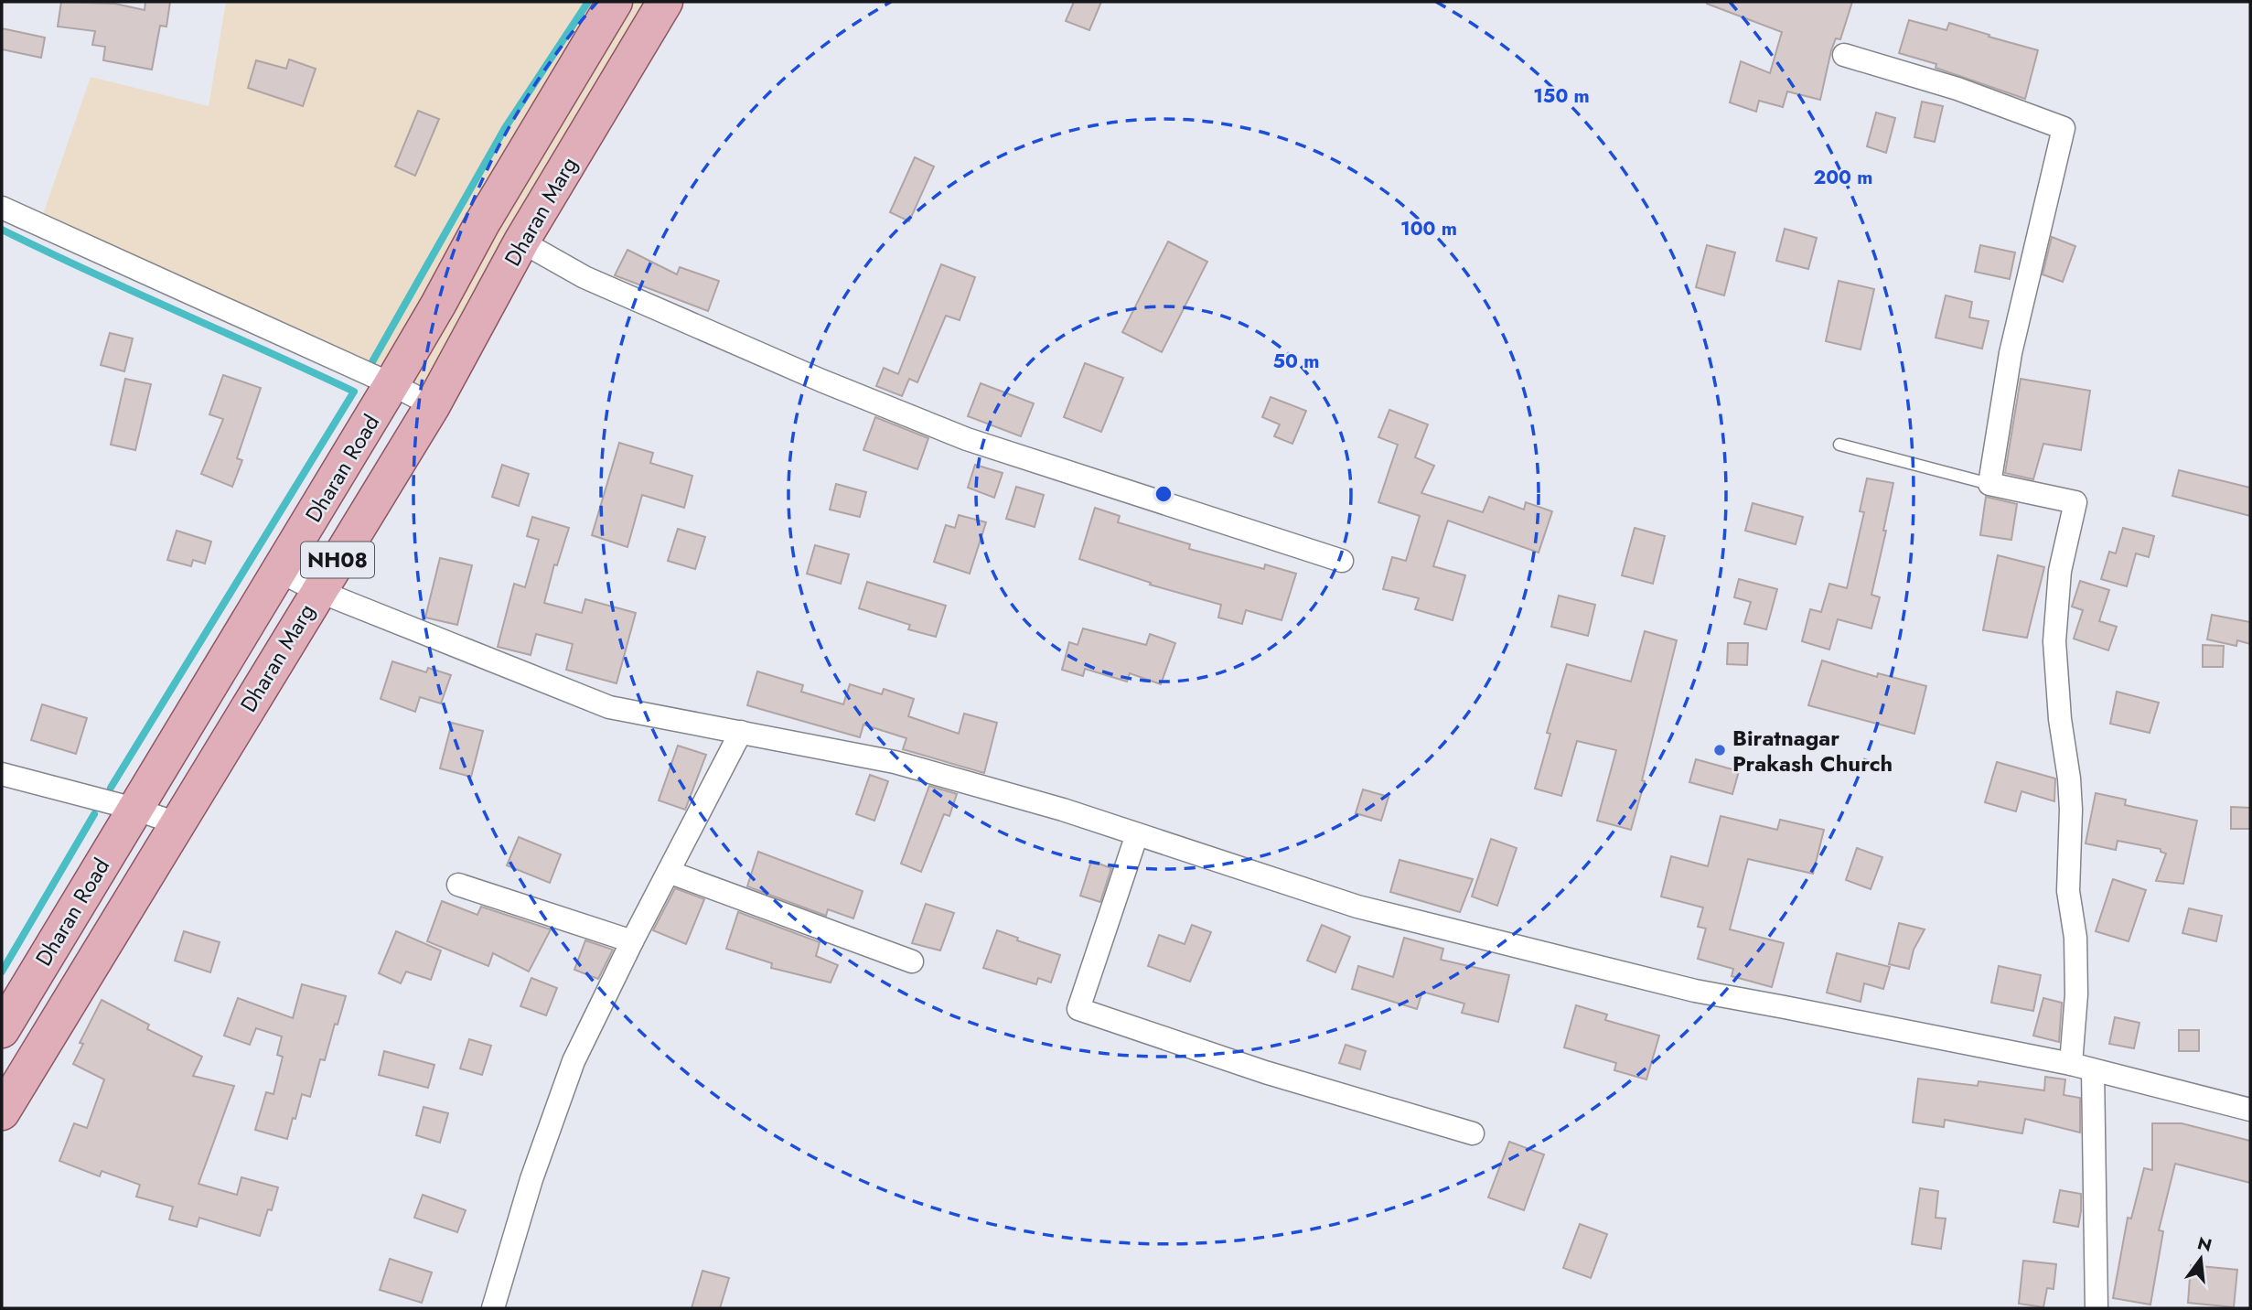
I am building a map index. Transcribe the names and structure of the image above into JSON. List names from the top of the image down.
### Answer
{
  "streets": {
    "main road": ["Dharan Marg", "Dharan Road", "NH08"]
  },
  "places": ["Biratnagar Prakash Church"],
  "north": "top",
  "rings": [
    "150 m",
    "200 m",
    "100 m",
    "50 m"
  ]
}
